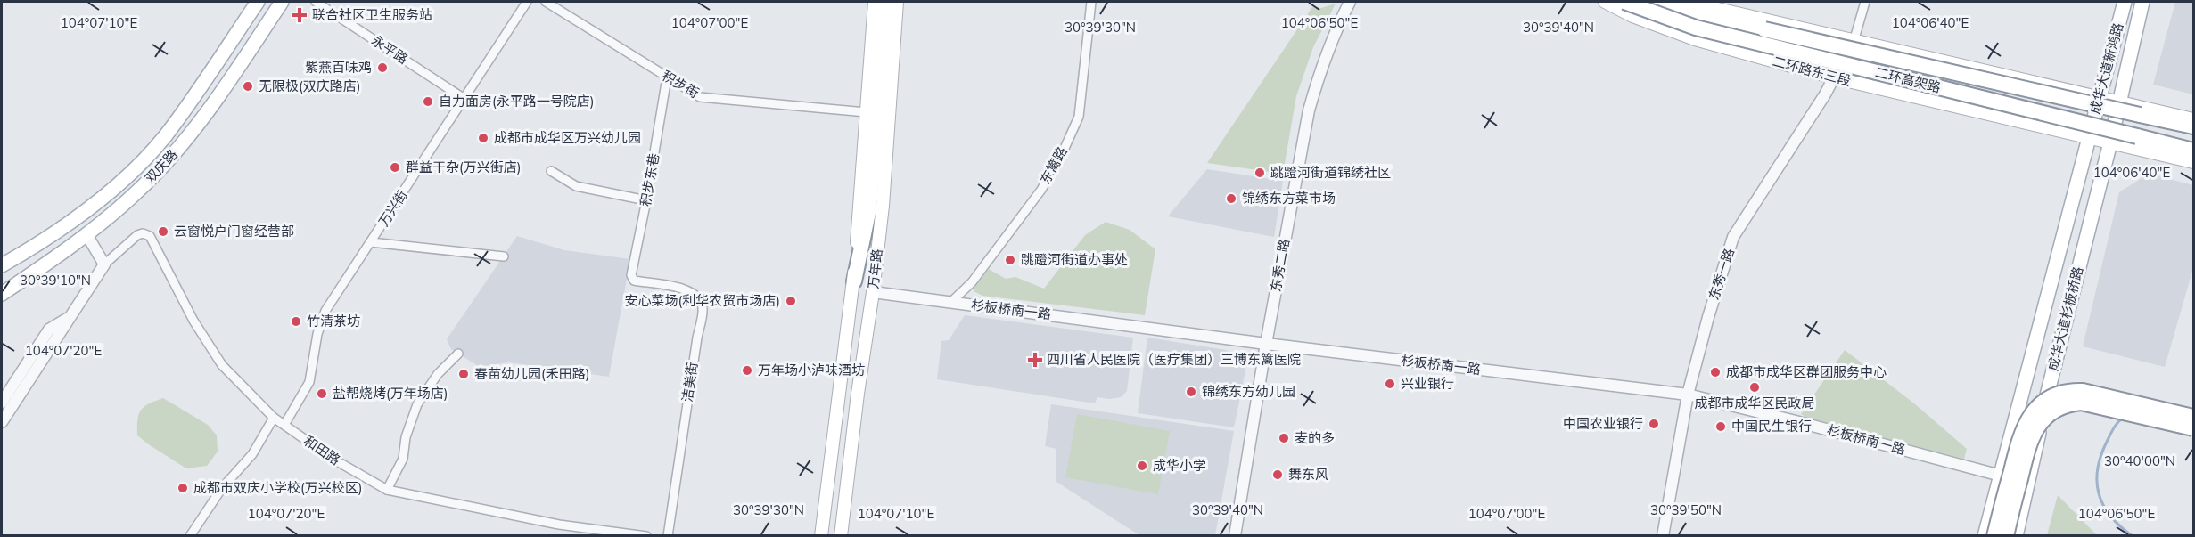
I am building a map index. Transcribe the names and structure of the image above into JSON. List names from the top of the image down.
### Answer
{
  "streets": {
    "highway": ["二环高架路"],
    "main road": [
      "成华大道新鸿路",
      "二环路东三段",
      "双庆路",
      "万年路",
      "成华大道杉板桥路"
    ],
    "street": [
      "永平路",
      "积步街",
      "东篱路",
      "积步东巷",
      "万兴街",
      "东秀二路",
      "东秀一路",
      "杉板桥南一路",
      "洁美街",
      "和田路"
    ]
  },
  "crossings": [
    ["永平路", "万兴街"],
    ["成华大道新鸿路", "二环路东三段"],
    ["成华大道新鸿路", "成华大道杉板桥路"],
    ["二环路东三段", "东秀一路"],
    ["二环路东三段", "成华大道杉板桥路"],
    ["积步街", "积步东巷"],
    ["积步街", "万年路"],
    ["东篱路", "杉板桥南一路"],
    ["积步东巷", "洁美街"],
    ["万兴街", "和田路"],
    ["东秀二路", "杉板桥南一路"],
    ["万年路", "杉板桥南一路"],
    ["东秀一路", "杉板桥南一路"],
    ["杉板桥南一路", "成华大道杉板桥路"]
  ],
  "places": {
    "health": ["联合社区卫生服务站", "四川省人民医院（医疗集团）三博东篱医院"],
    "other": [
      "紫燕百味鸡",
      "无限极(双庆路店)",
      "自力面房(永平路一号院店)",
      "成都市成华区万兴幼儿园",
      "群益干杂(万兴街店)",
      "跳蹬河街道锦绣社区",
      "锦绣东方菜市场",
      "云窗悦户门窗经营部",
      "跳蹬河街道办事处",
      "安心菜场(利华农贸市场店)",
      "竹清茶坊",
      "万年场小泸味酒坊",
      "成都市成华区群团服务中心",
      "春苗幼儿园(禾田路)",
      "兴业银行",
      "成都市成华区民政局",
      "锦绣东方幼儿园",
      "盐帮烧烤(万年场店)",
      "中国农业银行",
      "中国民生银行",
      "麦的多",
      "成华小学",
      "舞东风",
      "成都市双庆小学校(万兴校区)"
    ]
  },
  "coordinates": [
    "104°07'10\"E",
    "104°07'00\"E",
    "104°06'50\"E",
    "104°06'40\"E",
    "30°39'30\"N",
    "30°39'40\"N",
    "30°39'10\"N",
    "104°07'20\"E",
    "30°40'00\"N",
    "30°39'50\"N"
  ]
}
